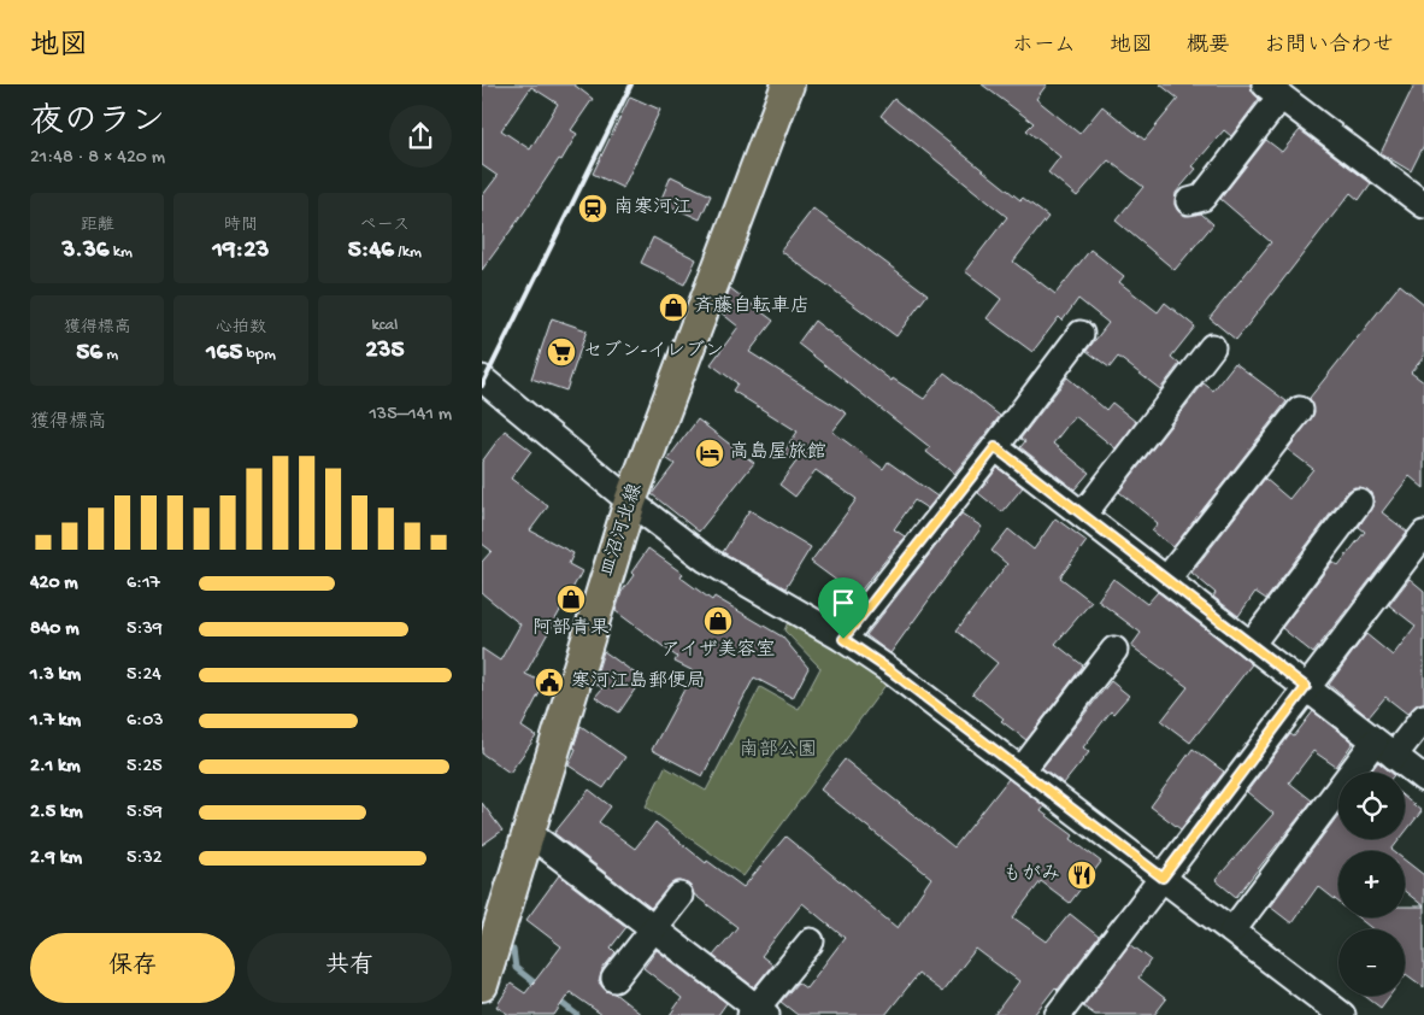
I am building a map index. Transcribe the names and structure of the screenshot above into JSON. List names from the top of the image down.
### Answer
{
  "streets": {
    "main road": ["皿沼河北線"]
  },
  "parks": ["南部公園"],
  "places": {
    "station": ["南寒河江"],
    "shop": ["斉藤自転車店", "阿部青果", "アイザ美容室"],
    "supermarket": ["セブン-イレブン"],
    "hotel": ["高島屋旅館"],
    "public building": ["寒河江島郵便局"],
    "restaurant": ["もがみ"]
  },
  "page": {
    "header": "地図",
    "nav": [
      "ホーム",
      "地図",
      "概要",
      "お問い合わせ"
    ],
    "heading": ["夜のラン", "21:48 · 8 × 420 m"],
    "stats": [
      ["距離", "3.36 km"],
      ["時間", "19:23"],
      ["ペース", "5:46 /km"],
      ["獲得標高", "56 m"],
      ["心拍数", "165 bpm"],
      ["kcal", "235"]
    ],
    "chart": ["獲得標高", "135–141 m"],
    "list": [
      {
        "name": "420 m",
        "note": "6:17"
      },
      {
        "name": "840 m",
        "note": "5:39"
      },
      {
        "name": "1.3 km",
        "note": "5:24"
      },
      {
        "name": "1.7 km",
        "note": "6:03"
      },
      {
        "name": "2.1 km",
        "note": "5:25"
      },
      {
        "name": "2.5 km",
        "note": "5:59"
      },
      {
        "name": "2.9 km",
        "note": "5:32"
      }
    ],
    "map_buttons": ["+", "−"],
    "buttons": ["保存", "共有"]
  }
}
